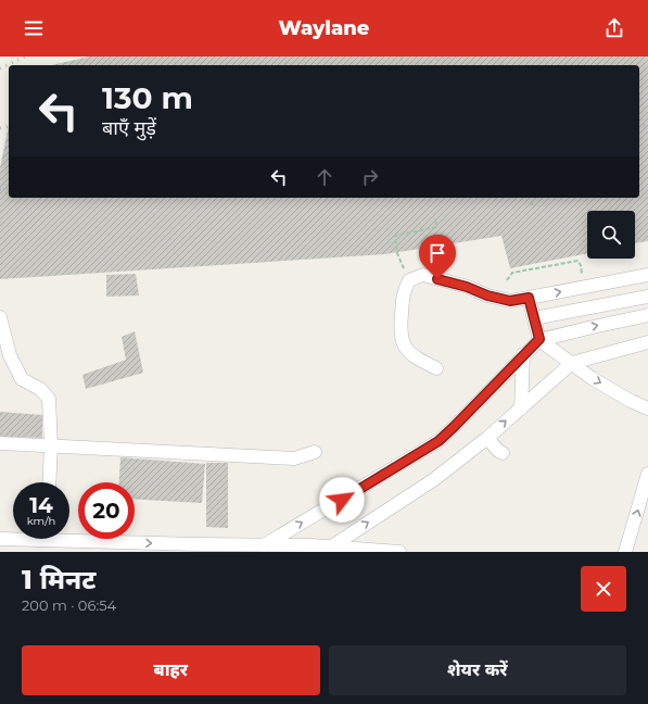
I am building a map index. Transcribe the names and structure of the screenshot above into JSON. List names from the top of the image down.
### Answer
{
  "page": {
    "header": "Waylane",
    "turn": ["130 m", "बाएँ मुड़ें"],
    "speed": "14 km/h",
    "limit": "20",
    "heading": ["1 मिनट", "200 m · 06:54"],
    "buttons": ["बाहर", "शेयर करें"]
  }
}
